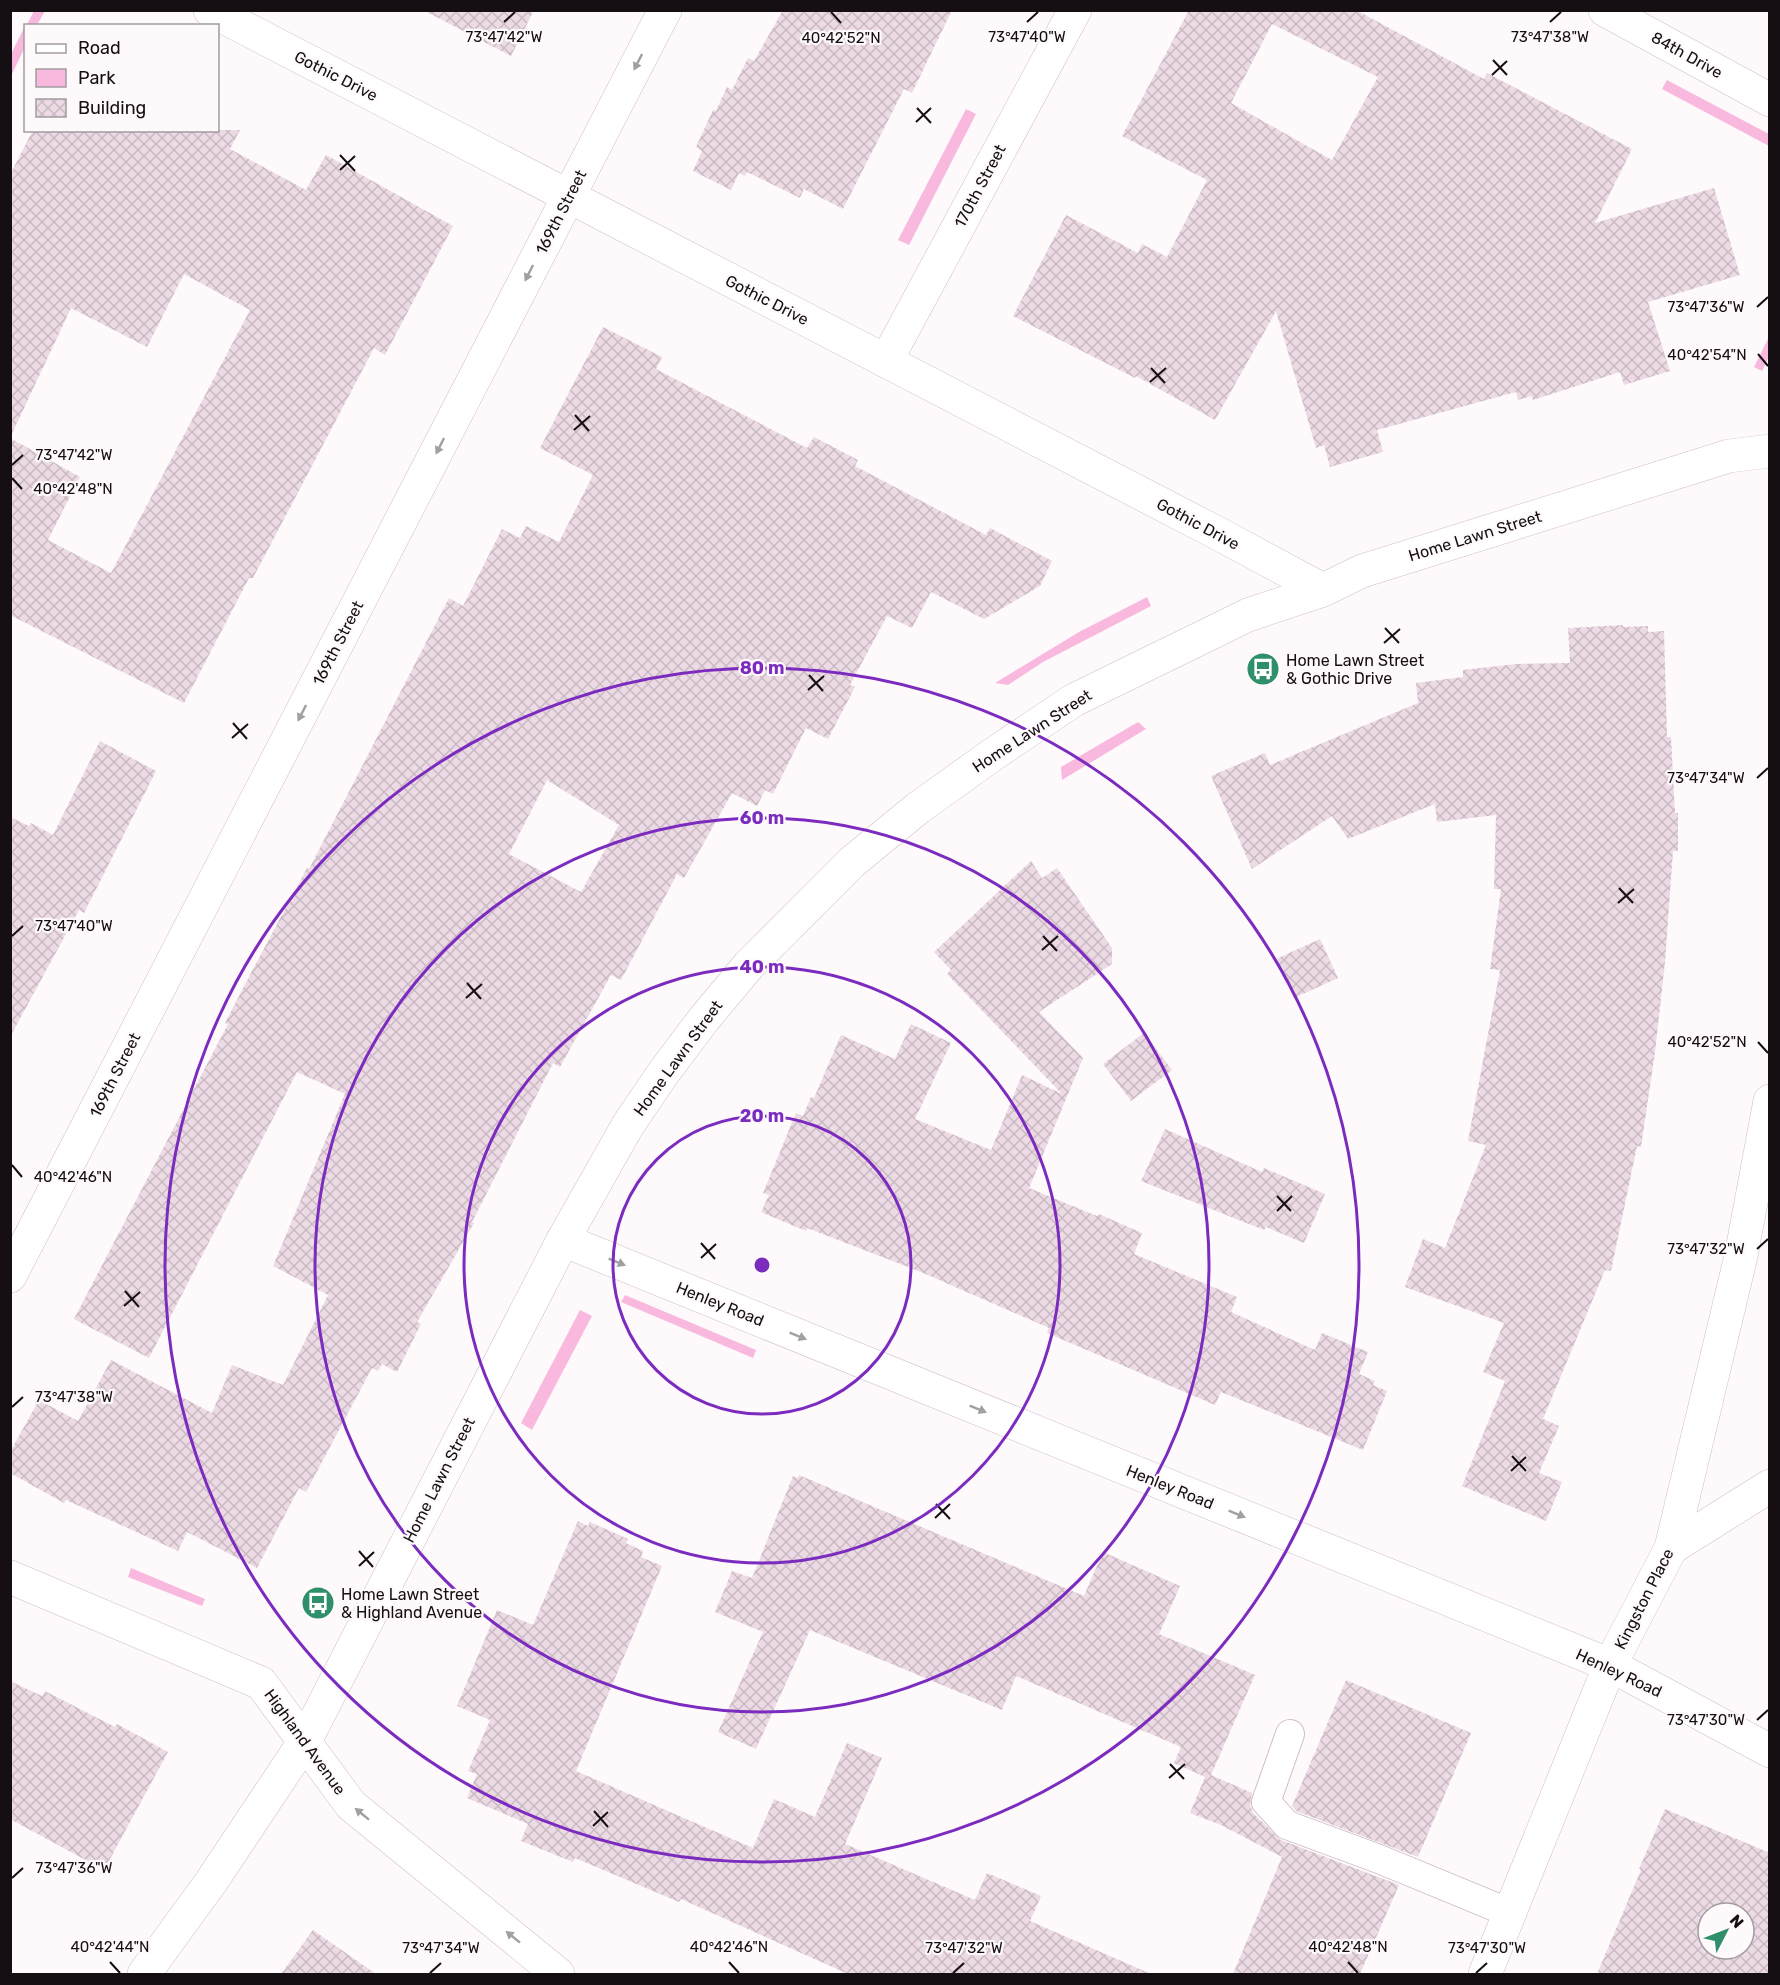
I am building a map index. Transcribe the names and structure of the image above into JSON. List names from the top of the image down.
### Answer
{
  "streets": {
    "street": [
      "84th Drive",
      "Gothic Drive",
      "170th Street",
      "169th Street",
      "Home Lawn Street",
      "Henley Road",
      "Kingston Place",
      "Highland Avenue"
    ]
  },
  "crossings": [
    ["Gothic Drive", "170th Street"],
    ["Gothic Drive", "169th Street"],
    ["Gothic Drive", "Home Lawn Street"],
    ["Home Lawn Street", "Henley Road"],
    ["Home Lawn Street", "Highland Avenue"],
    ["Henley Road", "Kingston Place"]
  ],
  "one_way": ["169th Street", "Henley Road", "Highland Avenue"],
  "places": {
    "bus stop": ["Home Lawn Street & Gothic Drive", "Home Lawn Street & Highland Avenue"]
  },
  "legend": ["Road", "Park", "Building"],
  "north": "top right",
  "coordinates": [
    "73°47'42\"W",
    "73°47'40\"W",
    "73°47'38\"W",
    "40°42'52\"N",
    "73°47'36\"W",
    "40°42'54\"N",
    "40°42'48\"N",
    "73°47'34\"W",
    "40°42'46\"N",
    "73°47'32\"W",
    "73°47'30\"W",
    "40°42'44\"N"
  ],
  "rings": [
    "80 m",
    "60 m",
    "40 m",
    "20 m"
  ]
}
